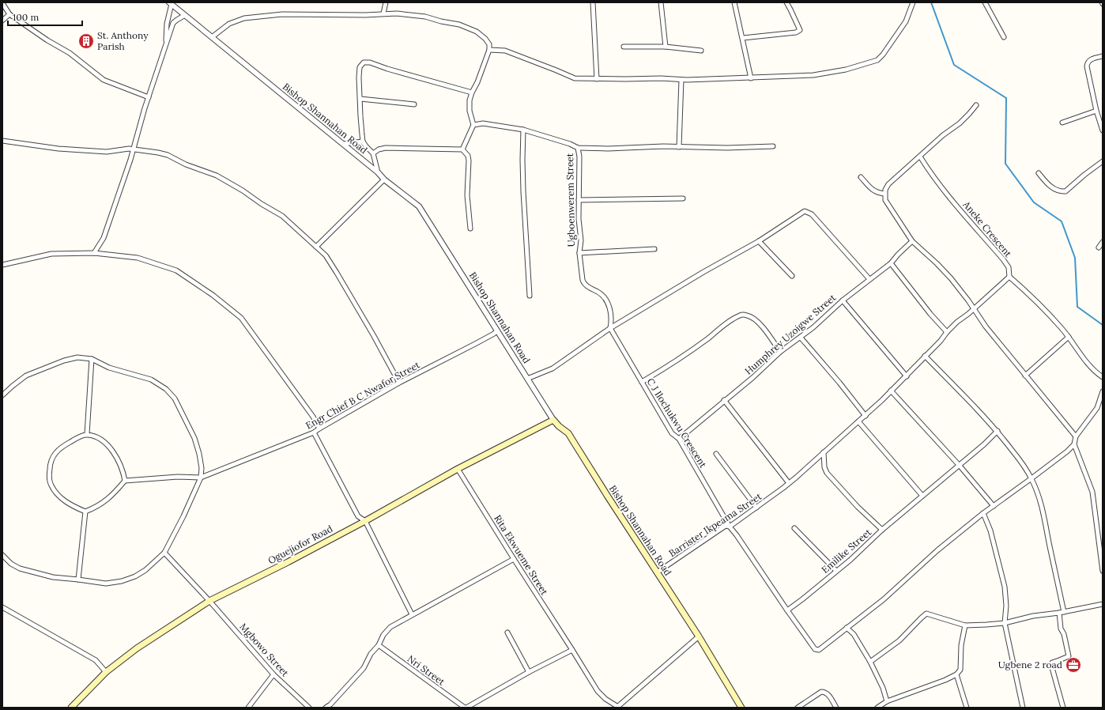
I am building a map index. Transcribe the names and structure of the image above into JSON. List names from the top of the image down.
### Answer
{
  "streets": {
    "main road": ["Bishop Shannahan Road", "Oguejiofor Road"],
    "street": [
      "Ugboenwerem Street",
      "Aneke Crescent",
      "Humphrey Uzoigwe Street",
      "Engr Chief B C Nwafor Street",
      "C J Ilochukwu Crescent",
      "Barrister Ikpeama Street",
      "Emilike Street",
      "Rita Ekwueme Street",
      "Mgbowo Street",
      "Nri Street"
    ]
  },
  "crossings": [
    ["Bishop Shannahan Road", "Engr Chief B C Nwafor Street"],
    ["Bishop Shannahan Road", "Barrister Ikpeama Street"],
    ["Bishop Shannahan Road", "Oguejiofor Road"],
    ["Ugboenwerem Street", "C J Ilochukwu Crescent"],
    ["Humphrey Uzoigwe Street", "C J Ilochukwu Crescent"],
    ["C J Ilochukwu Crescent", "Barrister Ikpeama Street"],
    ["C J Ilochukwu Crescent", "Emilike Street"],
    ["Barrister Ikpeama Street", "Emilike Street"],
    ["Oguejiofor Road", "Rita Ekwueme Street"],
    ["Oguejiofor Road", "Mgbowo Street"]
  ],
  "places": {
    "building": ["St. Anthony Parish"],
    "office": ["Ugbene 2 road"]
  },
  "scale_bar": "100 m"
}
